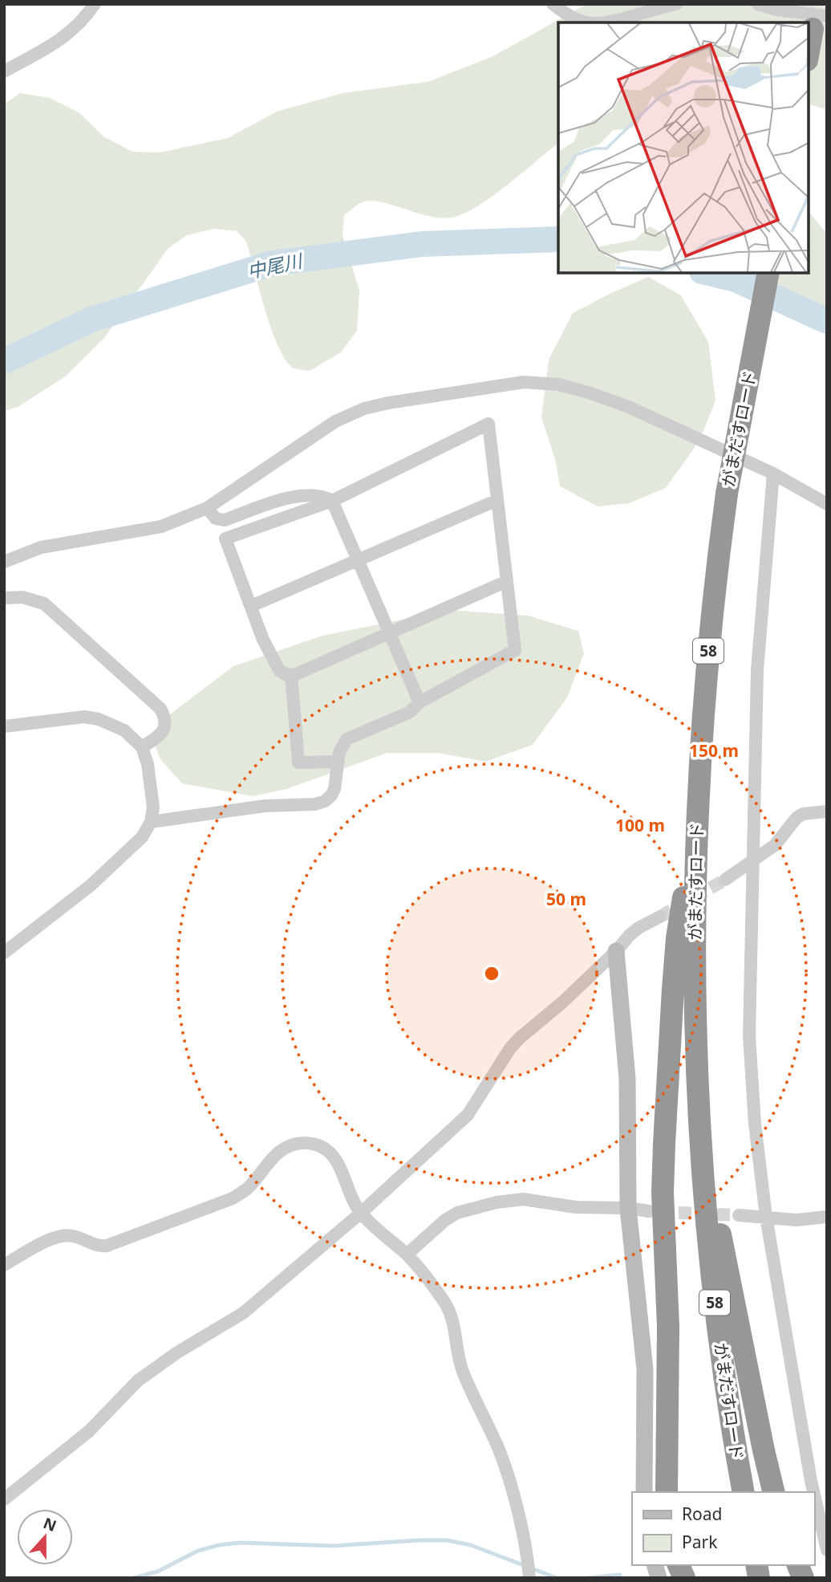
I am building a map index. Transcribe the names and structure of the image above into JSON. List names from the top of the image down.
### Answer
{
  "streets": {
    "highway": ["がまだすロード", "58"]
  },
  "water": ["中尾川"],
  "legend": ["Road", "Park"],
  "north": "top",
  "rings": ["150 m", "100 m", "50 m"]
}
